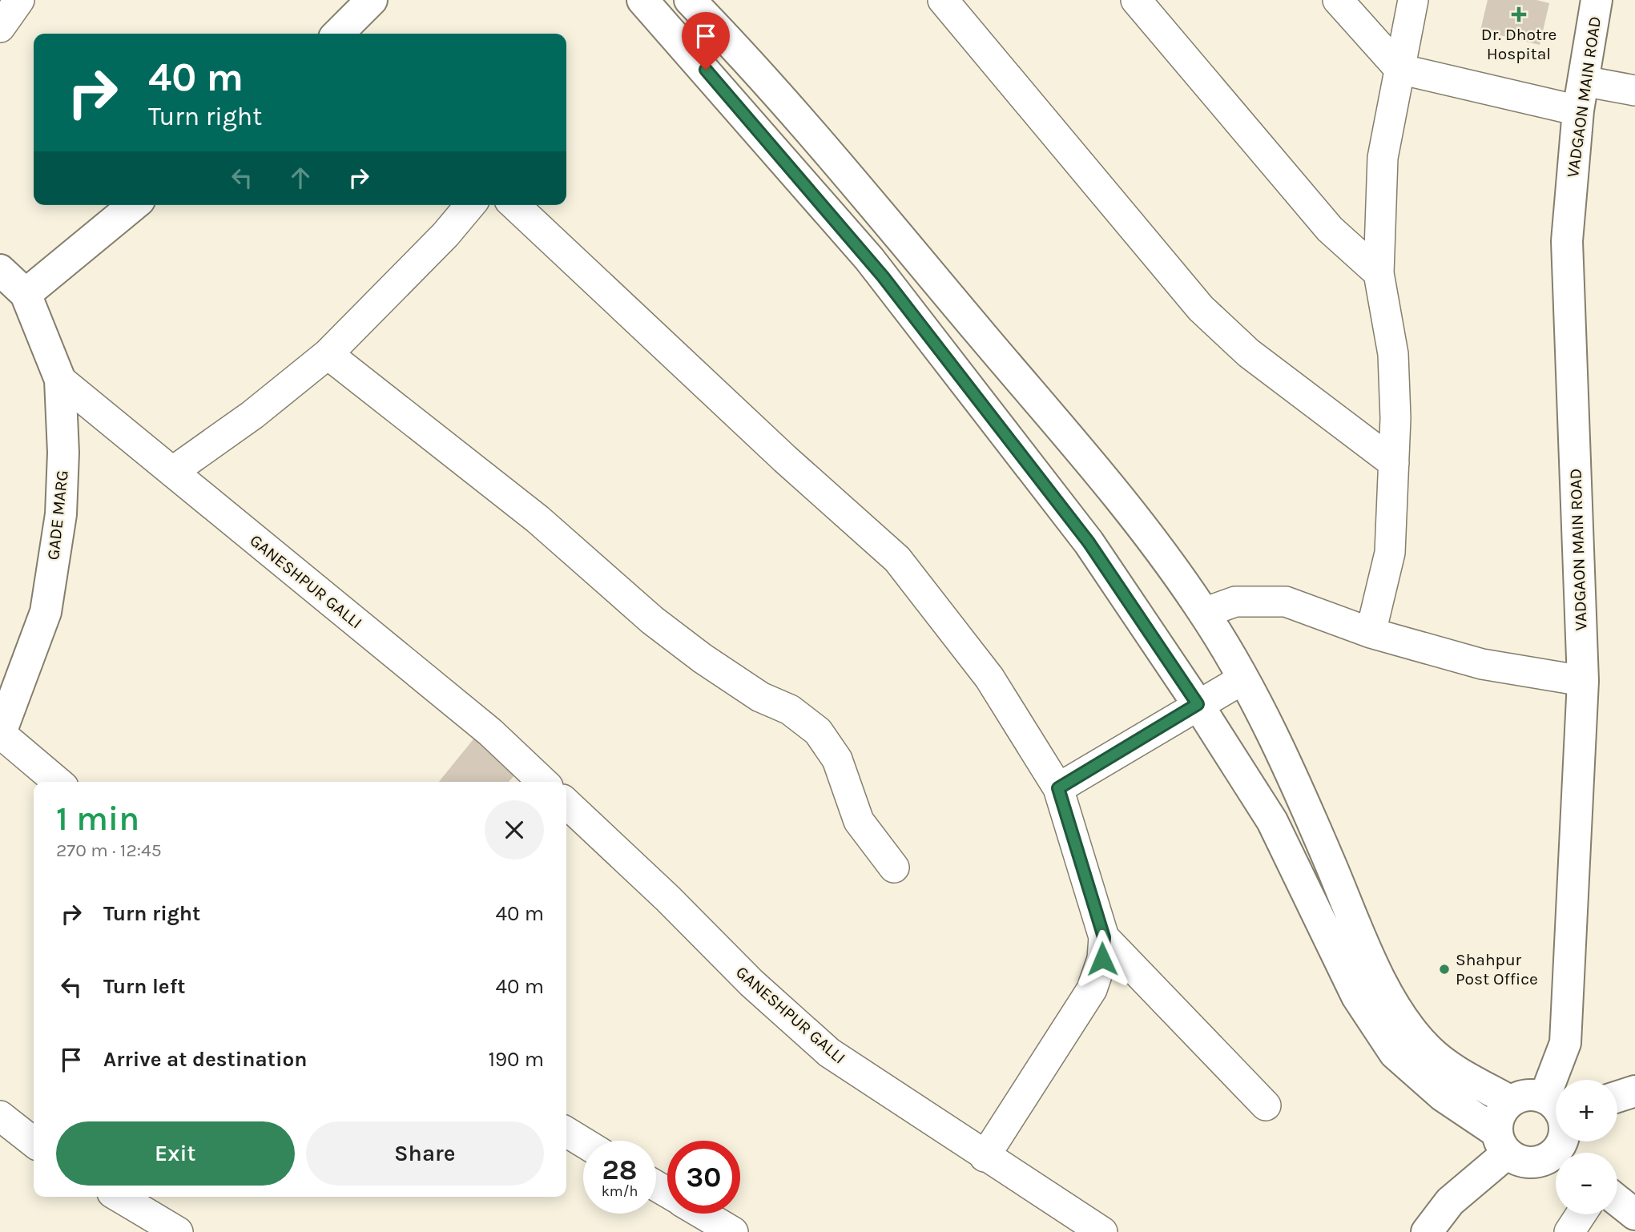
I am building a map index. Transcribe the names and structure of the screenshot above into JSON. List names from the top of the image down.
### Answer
{
  "streets": {
    "street": ["VADGAON MAIN ROAD", "GADE MARG", "GANESHPUR GALLI"]
  },
  "crossings": [
    ["GADE MARG", "GANESHPUR GALLI"]
  ],
  "places": {
    "health": ["Dr. Dhotre Hospital"],
    "other": ["Shahpur Post Office"]
  },
  "page": {
    "turn": ["40 m", "Turn right"],
    "heading": ["1 min", "270 m · 12:45"],
    "list": [
      {
        "name": "Turn right",
        "value": "40 m"
      },
      {
        "name": "Turn left",
        "value": "40 m"
      },
      {
        "name": "Arrive at destination",
        "value": "190 m"
      }
    ],
    "map_buttons": ["+", "−"],
    "buttons": ["Exit", "Share"],
    "speed": "28 km/h",
    "limit": "30"
  }
}
